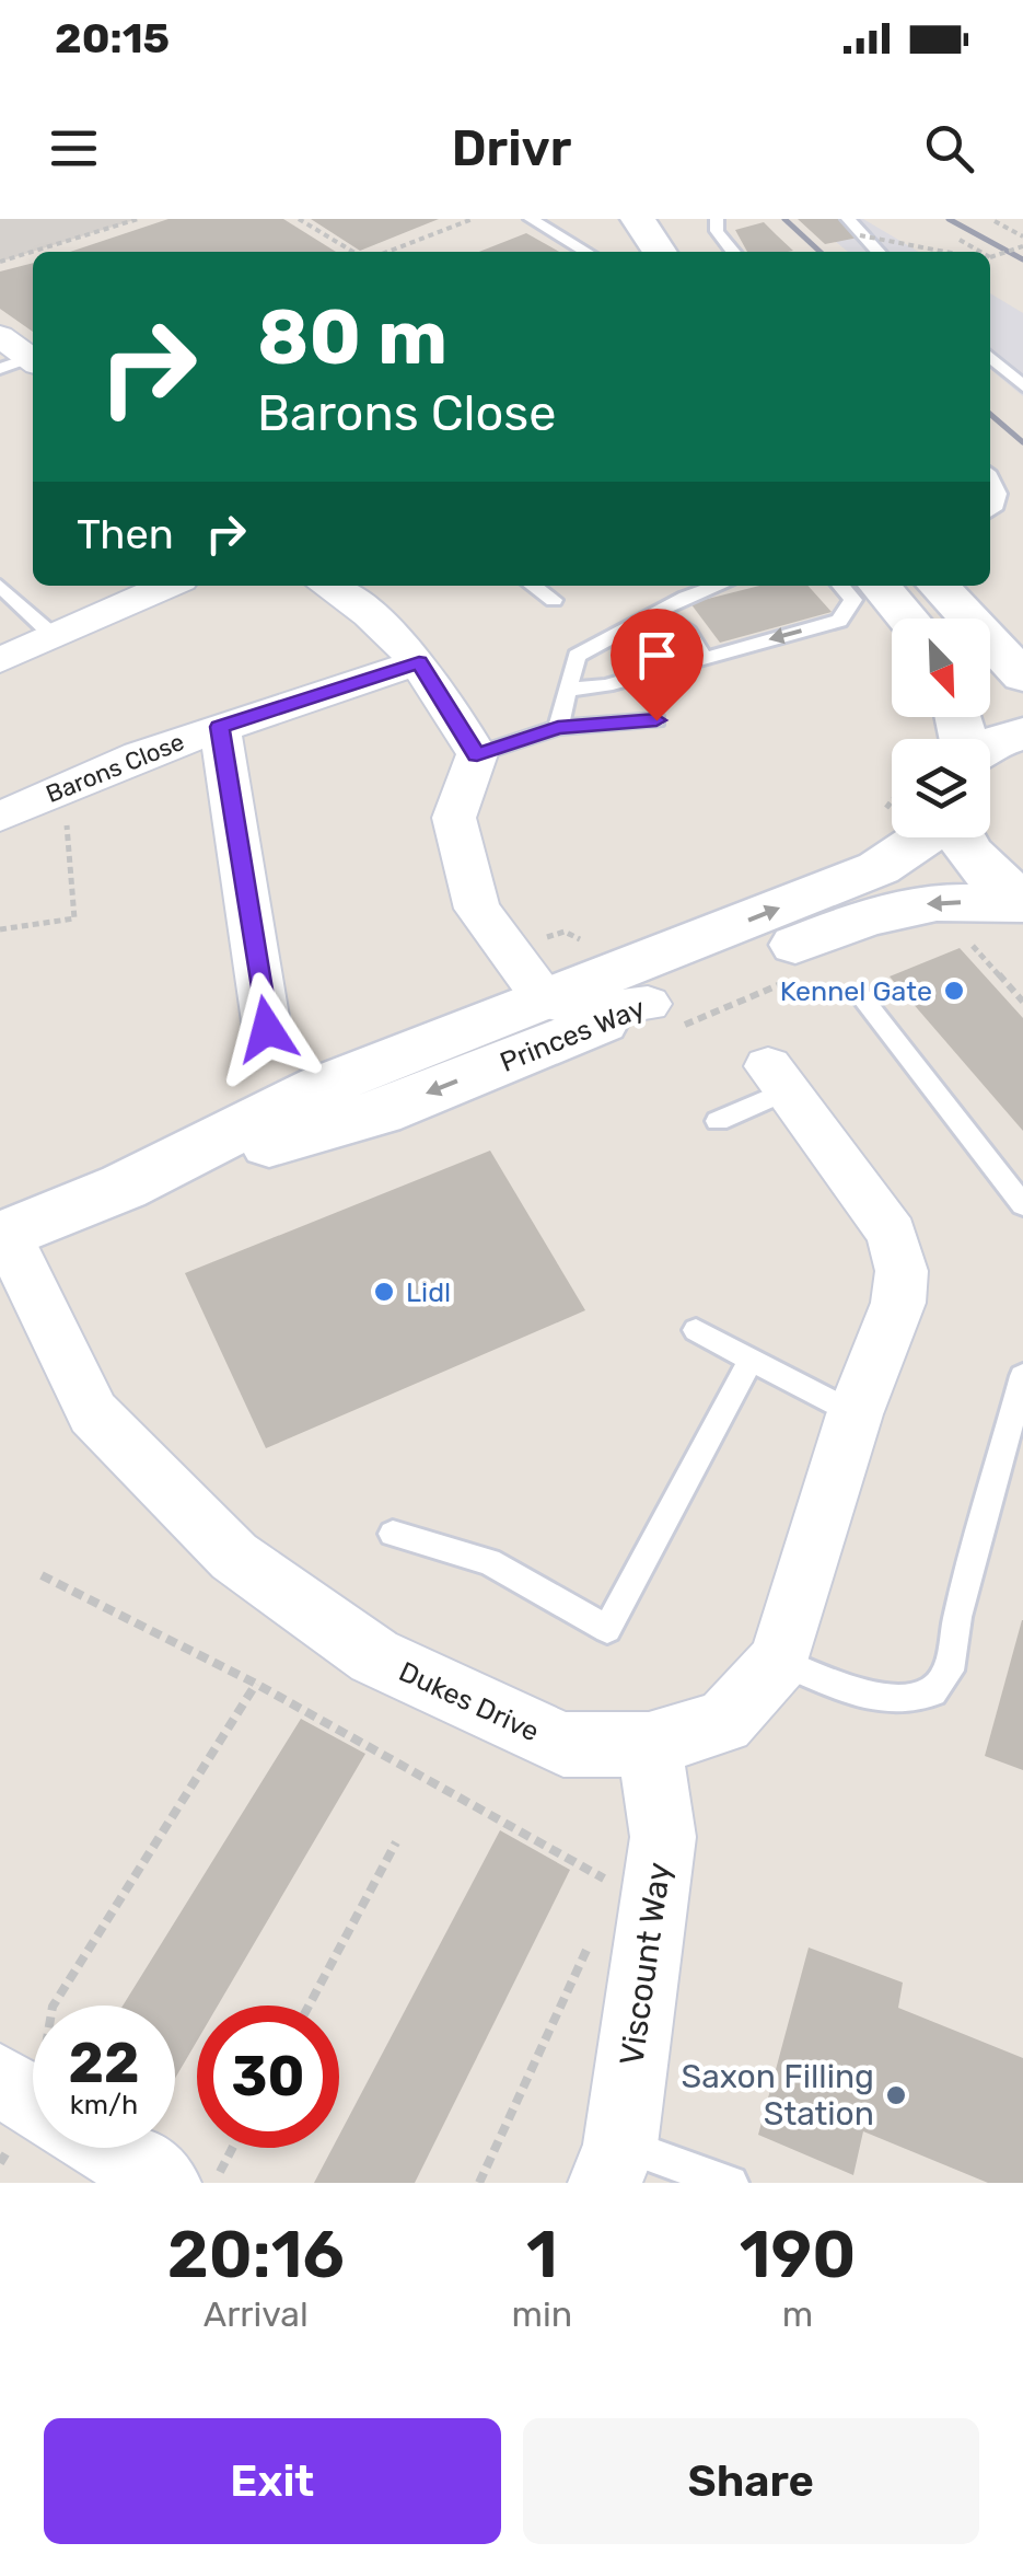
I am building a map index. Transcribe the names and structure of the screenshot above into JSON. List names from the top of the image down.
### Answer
{
  "streets": {
    "street": [
      "Barons Close",
      "Princes Way",
      "Dukes Drive",
      "Viscount Way"
    ]
  },
  "crossings": [
    ["Princes Way", "Dukes Drive"],
    ["Dukes Drive", "Viscount Way"]
  ],
  "places": ["Kennel Gate", "Lidl", "Saxon Filling Station"],
  "north": "bottom right",
  "page": {
    "status": "20:15",
    "header": "Drivr",
    "turn": ["80 m", "Barons Close"],
    "then": "Then",
    "speed": "22 km/h",
    "limit": "30",
    "eta": [
      "20:16",
      "Arrival",
      "1",
      "min",
      "190",
      "m"
    ],
    "buttons": ["Exit", "Share"]
  }
}
